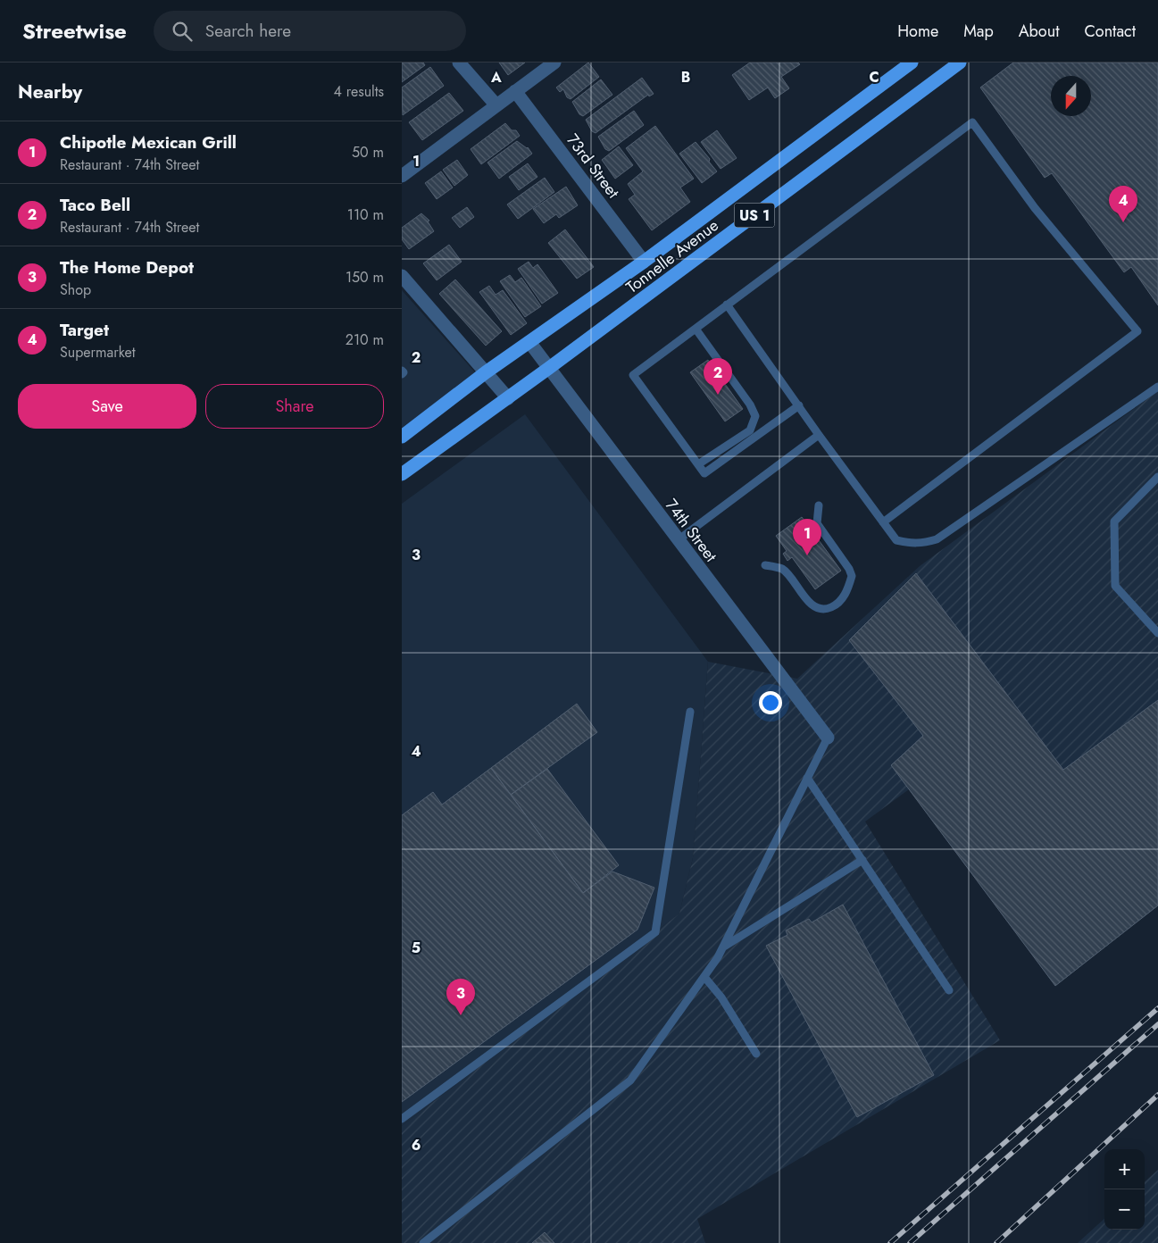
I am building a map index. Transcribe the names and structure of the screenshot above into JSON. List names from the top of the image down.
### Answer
{
  "streets": {
    "main road": ["US 1", "Tonnelle Avenue"],
    "street": ["73rd Street", "74th Street"]
  },
  "crossings": [
    ["73rd Street", "Tonnelle Avenue"],
    ["Tonnelle Avenue", "74th Street"]
  ],
  "north": "bottom",
  "page": {
    "header": "Streetwise",
    "search": "Search here",
    "nav": [
      "Home",
      "Map",
      "About",
      "Contact"
    ],
    "heading": ["Nearby", "4 results"],
    "list": [
      {
        "mark": "1",
        "name": "Chipotle Mexican Grill",
        "note": "Restaurant · 74th Street",
        "value": "50 m"
      },
      {
        "mark": "2",
        "name": "Taco Bell",
        "note": "Restaurant · 74th Street",
        "value": "110 m"
      },
      {
        "mark": "3",
        "name": "The Home Depot",
        "note": "Shop",
        "value": "150 m"
      },
      {
        "mark": "4",
        "name": "Target",
        "note": "Supermarket",
        "value": "210 m"
      }
    ],
    "pins": [
      "4",
      "2",
      "1",
      "3"
    ],
    "buttons": ["Save", "Share"],
    "map_buttons": ["+", "−"]
  },
  "grid": {
    "columns": ["A", "B", "C"],
    "rows": [
      "1",
      "2",
      "3",
      "4",
      "5",
      "6"
    ]
  }
}
